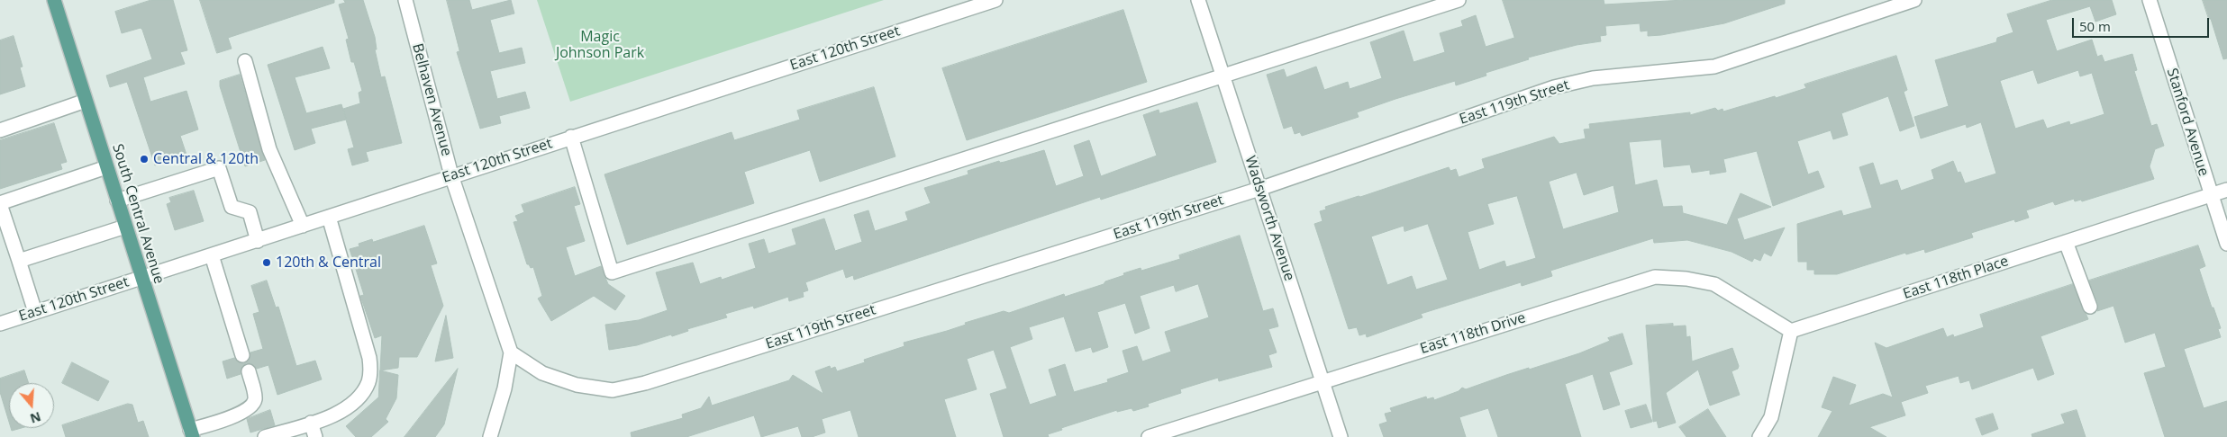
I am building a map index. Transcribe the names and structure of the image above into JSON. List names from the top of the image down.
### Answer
{
  "streets": {
    "main road": ["South Central Avenue"],
    "street": [
      "East 120th Street",
      "Belhaven Avenue",
      "East 119th Street",
      "Stanford Avenue",
      "Wadsworth Avenue",
      "East 118th Place",
      "East 118th Drive"
    ]
  },
  "crossings": [
    ["East 120th Street", "Belhaven Avenue"],
    ["East 120th Street", "South Central Avenue"],
    ["Belhaven Avenue", "East 119th Street"],
    ["East 119th Street", "Wadsworth Avenue"],
    ["Stanford Avenue", "East 118th Place"],
    ["Wadsworth Avenue", "East 118th Drive"],
    ["East 118th Place", "East 118th Drive"]
  ],
  "parks": ["Magic Johnson Park"],
  "places": ["Central & 120th", "120th & Central"],
  "scale_bar": "50 m",
  "north": "bottom"
}
